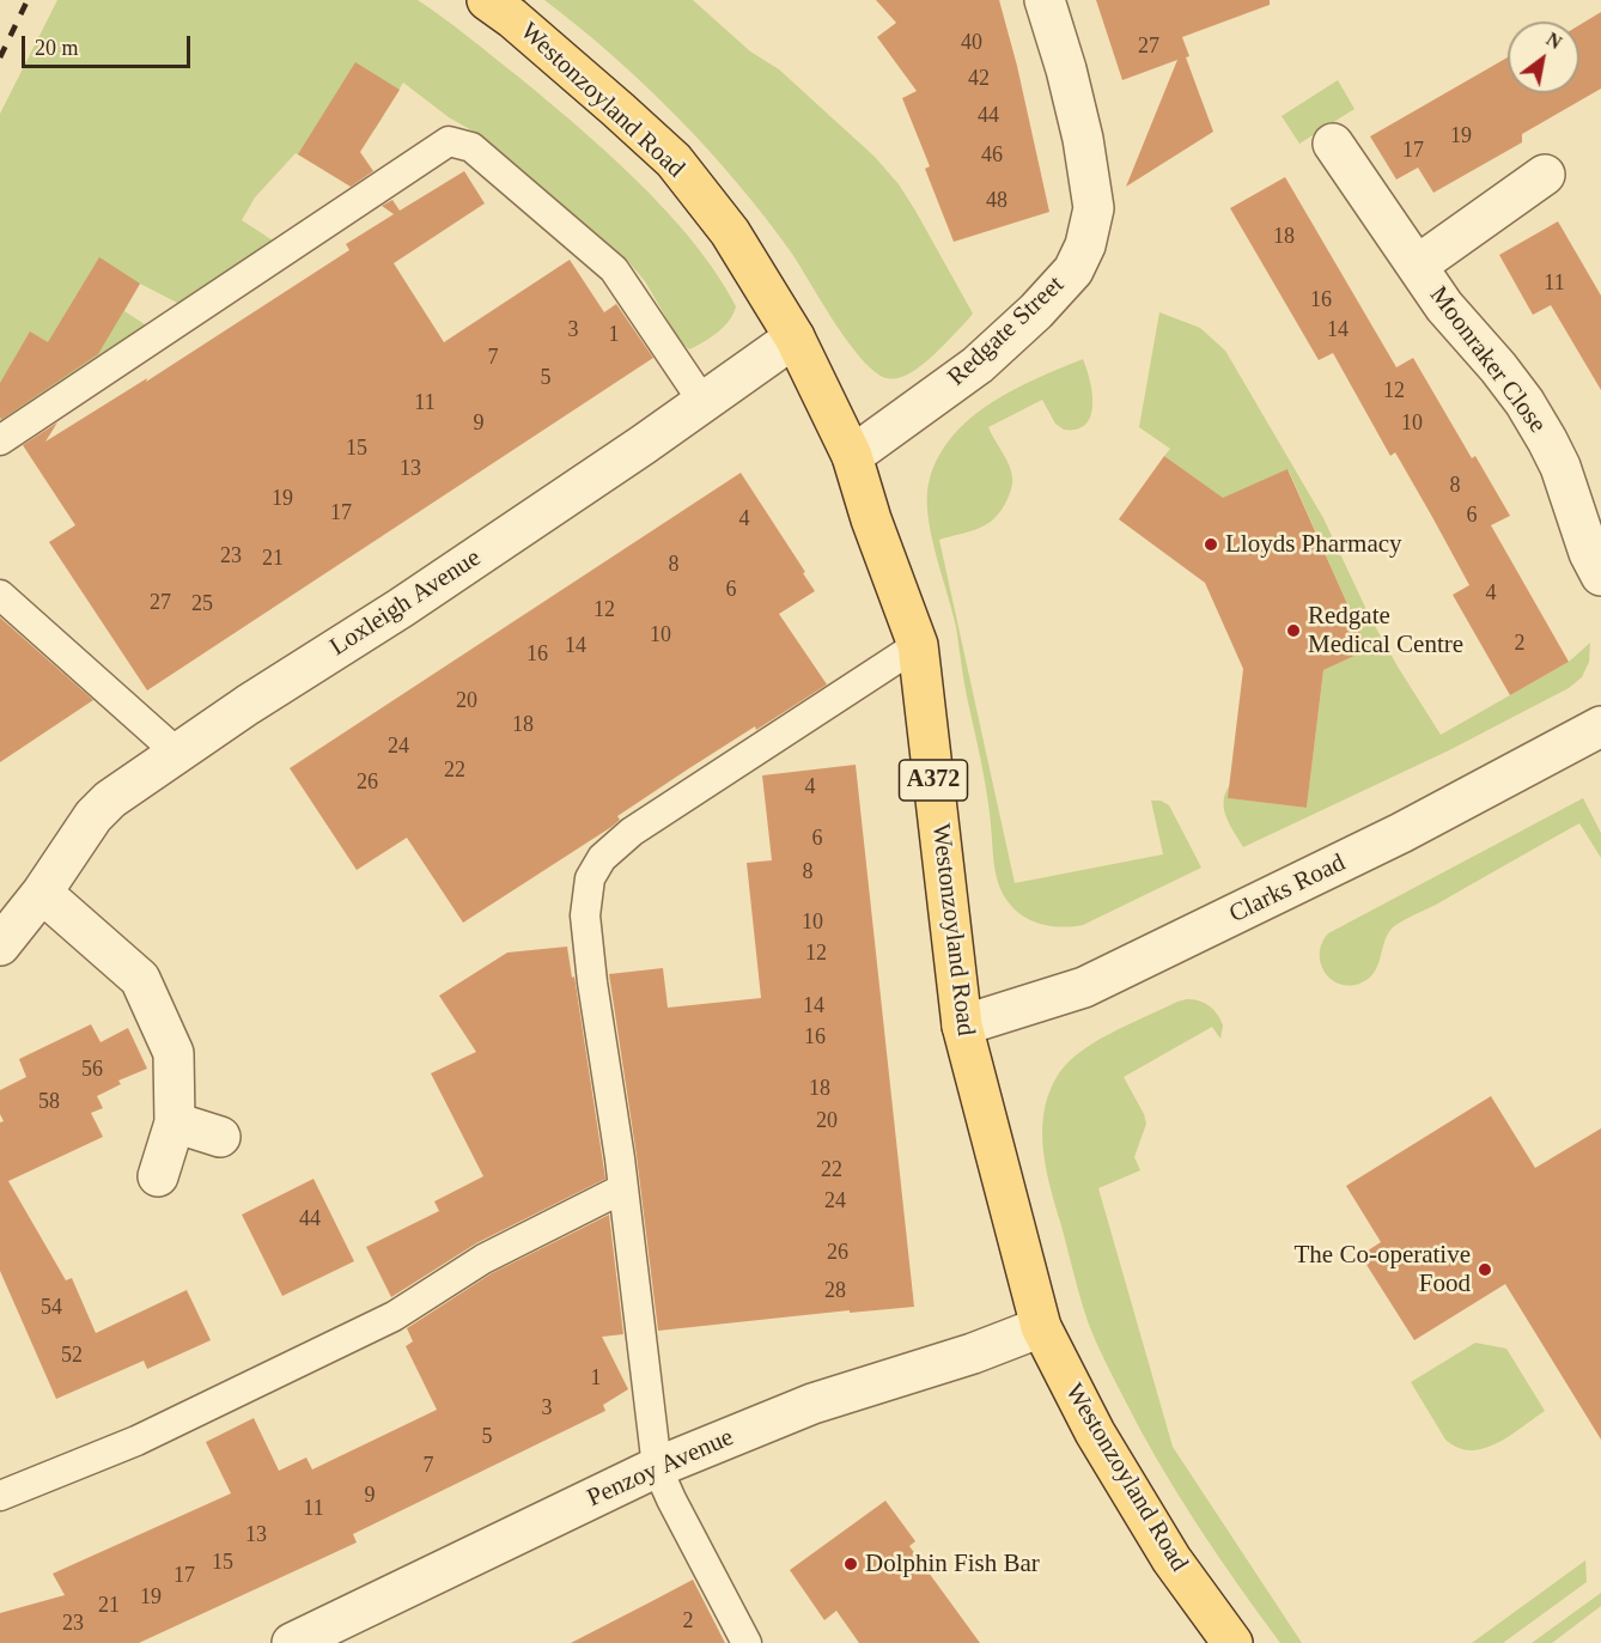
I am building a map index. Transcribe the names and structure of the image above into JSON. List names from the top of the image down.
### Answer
{
  "streets": {
    "main road": ["Westonzoyland Road", "A372"],
    "street": [
      "Redgate Street",
      "Moonraker Close",
      "Loxleigh Avenue",
      "Clarks Road",
      "Penzoy Avenue"
    ]
  },
  "crossings": [
    ["Westonzoyland Road", "Redgate Street"],
    ["Westonzoyland Road", "Loxleigh Avenue"],
    ["Westonzoyland Road", "Clarks Road"],
    ["Westonzoyland Road", "Penzoy Avenue"]
  ],
  "places": [
    "Lloyds Pharmacy",
    "Redgate Medical Centre",
    "The Co-operative Food",
    "Dolphin Fish Bar"
  ],
  "house_numbers": [
    "40",
    "27",
    "42",
    "44",
    "19",
    "17",
    "46",
    "48",
    "18",
    "11",
    "16",
    "3",
    "14",
    "1",
    "7",
    "5",
    "12",
    "11",
    "9",
    "10",
    "15",
    "13",
    "8",
    "19",
    "17",
    "6",
    "4",
    "23",
    "21",
    "8",
    "6",
    "4",
    "27",
    "25",
    "12",
    "10",
    "2",
    "14",
    "16",
    "20",
    "18",
    "24",
    "22",
    "26",
    "4",
    "6",
    "8",
    "10",
    "12",
    "14",
    "16",
    "56",
    "18",
    "58",
    "20",
    "22",
    "24",
    "44",
    "26",
    "28",
    "54",
    "52",
    "1",
    "3",
    "5",
    "7",
    "9",
    "11",
    "13",
    "15",
    "17",
    "19",
    "21",
    "2",
    "23"
  ],
  "scale_bar": "20 m",
  "north": "top right"
}
